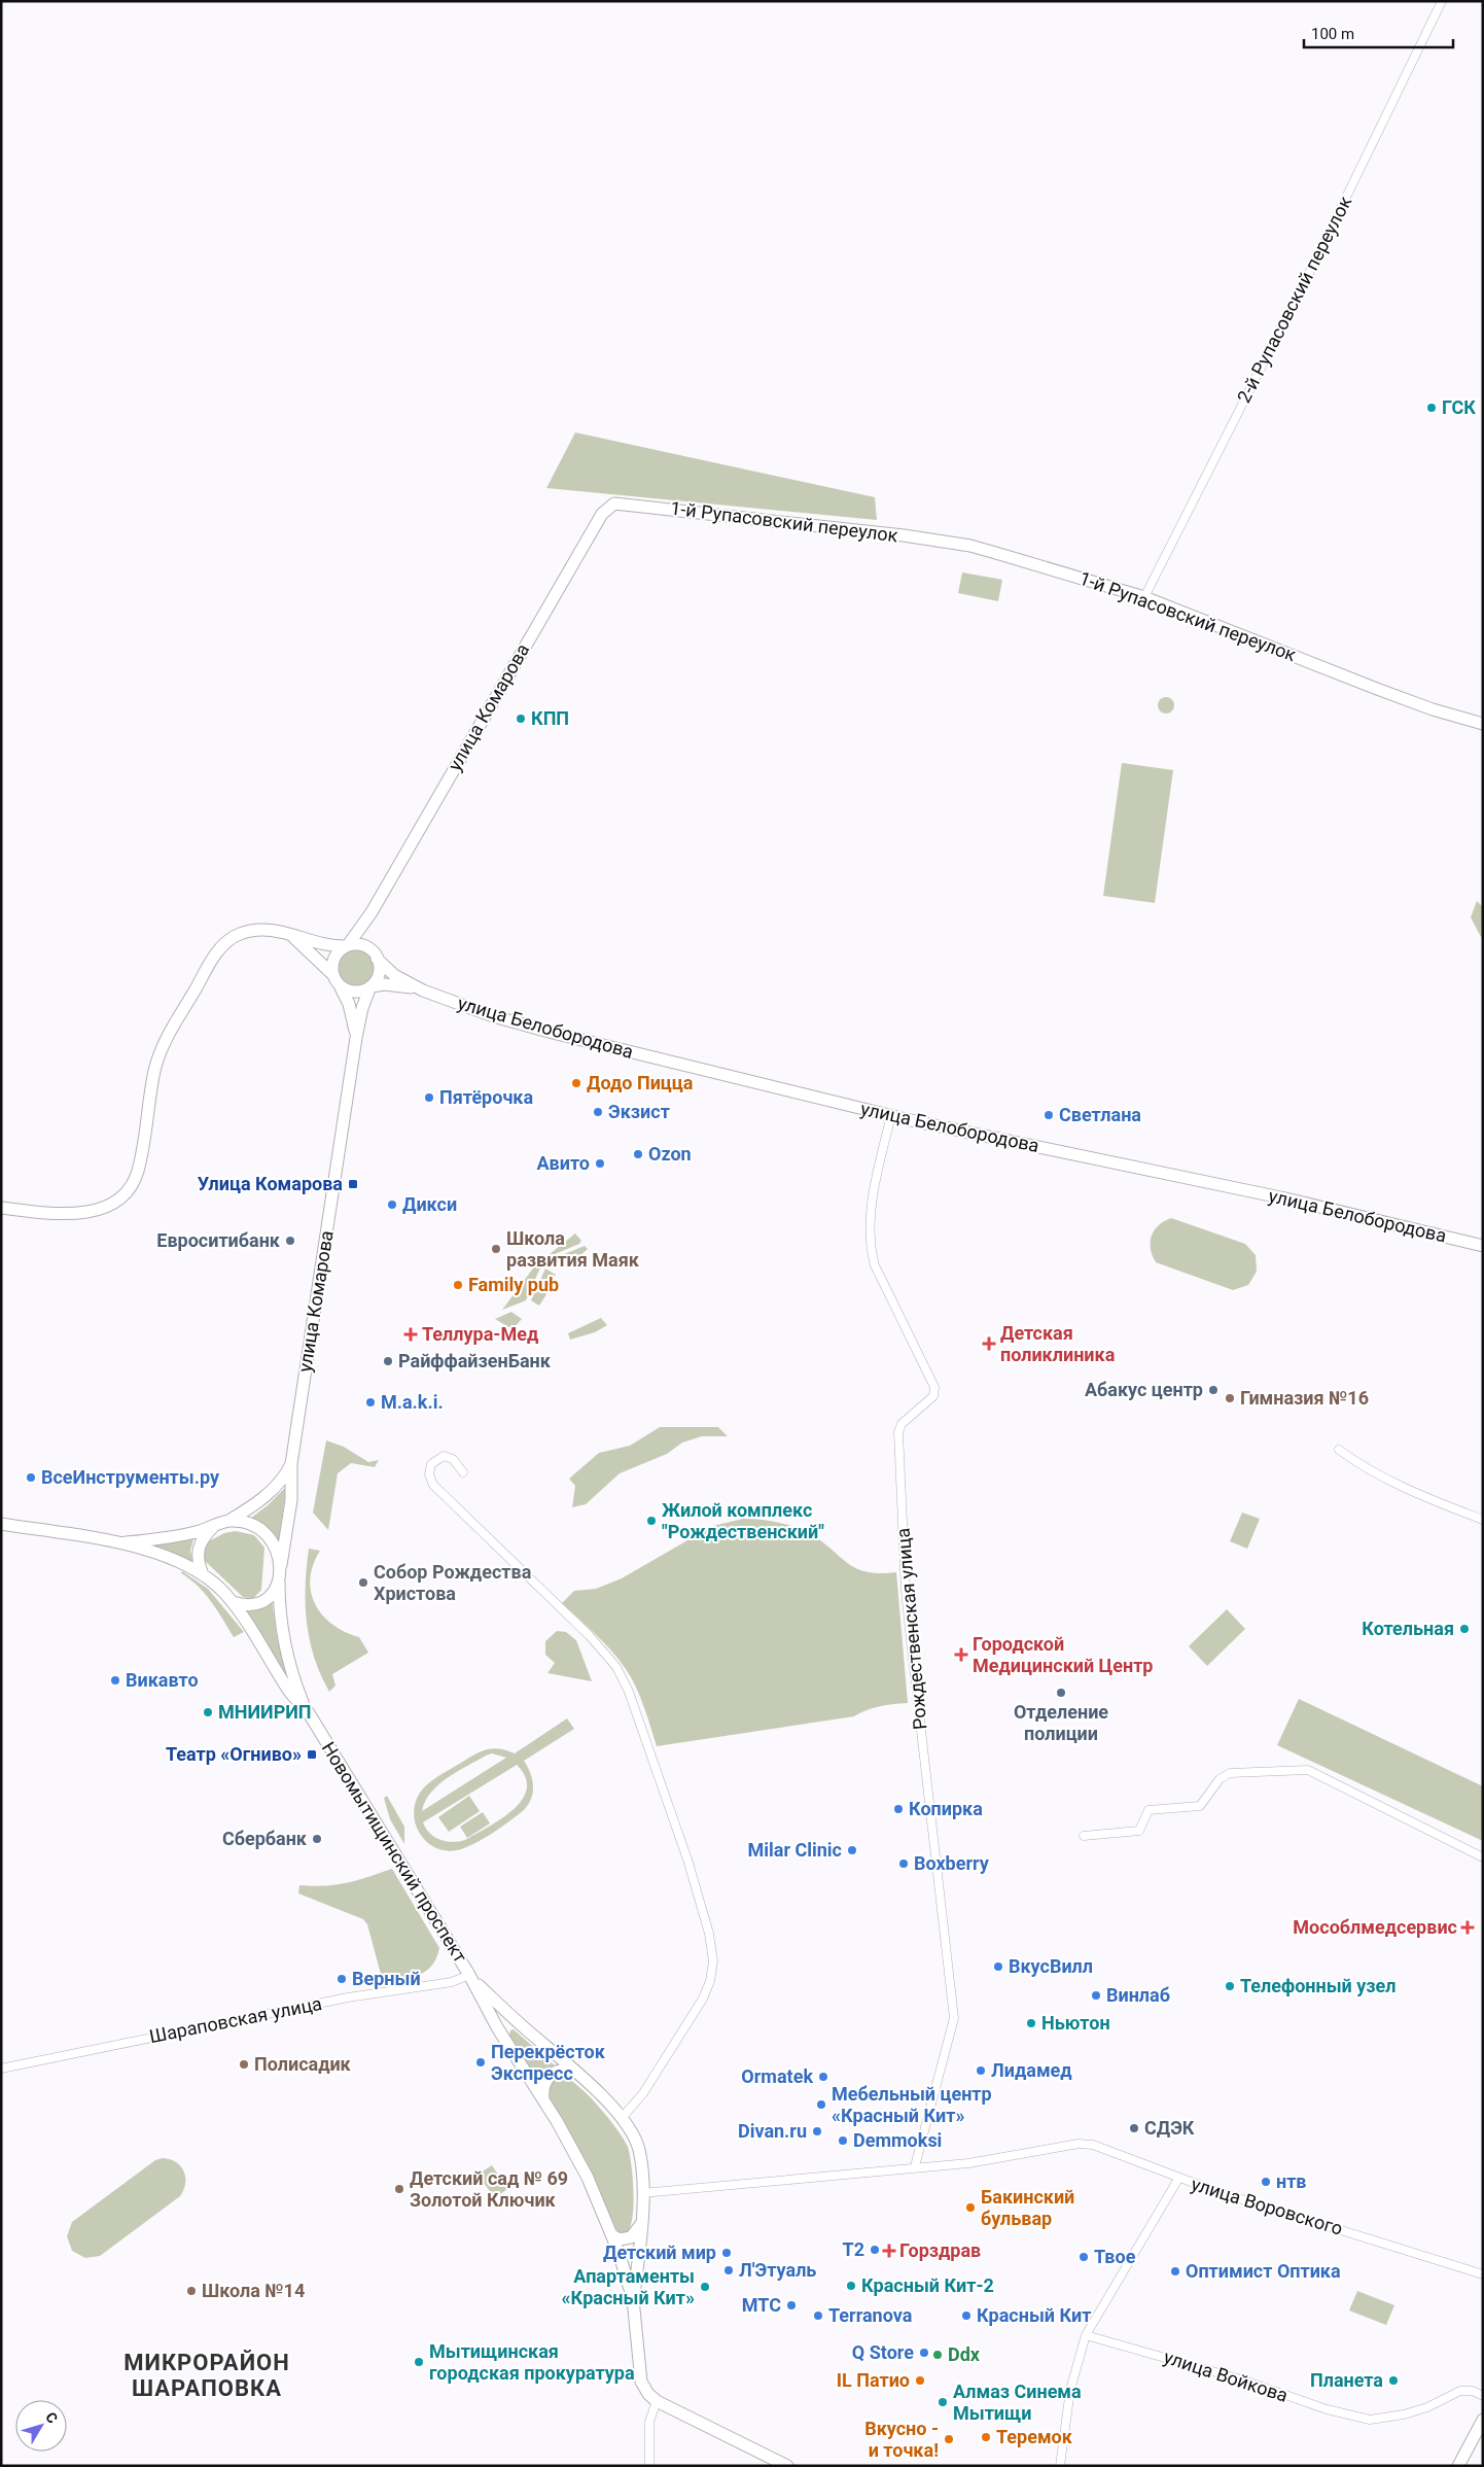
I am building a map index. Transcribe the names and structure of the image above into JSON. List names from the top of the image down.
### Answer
{
  "streets": {
    "street": [
      "2-й Рупасовский переулок",
      "1-й Рупасовский переулок",
      "улица Комарова",
      "улица Белобородова",
      "Рождественская улица",
      "Новомытищинский проспект",
      "Шараповская улица",
      "улица Воровского",
      "улица Войкова"
    ]
  },
  "crossings": [
    ["2-й Рупасовский переулок", "1-й Рупасовский переулок"],
    ["1-й Рупасовский переулок", "улица Комарова"],
    ["улица Комарова", "улица Белобородова"],
    ["улица Комарова", "Новомытищинский проспект"],
    ["улица Белобородова", "Рождественская улица"],
    ["Рождественская улица", "улица Воровского"],
    ["Новомытищинский проспект", "Шараповская улица"],
    ["Новомытищинский проспект", "улица Воровского"]
  ],
  "districts": ["МИКРОРАЙОН ШАРАПОВКА"],
  "places": {
    "other": [
      "ГСК",
      "КПП",
      "Додо Пицца",
      "Пятёрочка",
      "Экзист",
      "Светлана",
      "Ozon",
      "Авито",
      "Дикси",
      "Евроситибанк",
      "Школа развития Маяк",
      "Family pub",
      "РайффайзенБанк",
      "Абакус центр",
      "Гимназия №16",
      "M.a.k.i.",
      "ВсеИнструменты.ру",
      "Жилой комплекс \"Рождественский\"",
      "Собор Рождества Христова",
      "Котельная",
      "Викавто",
      "Отделение полиции",
      "МНИИРИП",
      "Копирка",
      "Сбербанк",
      "Milar Clinic",
      "Boxberry",
      "ВкусВилл",
      "Верный",
      "Телефонный узел",
      "Винлаб",
      "Ньютон",
      "Перекрёсток Экспресс",
      "Полисадик",
      "Лидамед",
      "Ormatek",
      "Мебельный центр «Красный Кит»",
      "СДЭК",
      "Divan.ru",
      "Demmoksi",
      "нтв",
      "Детский сад № 69 Золотой Ключик",
      "Бакинский бульвар",
      "T2",
      "Детский мир",
      "Твое",
      "Л'Этуаль",
      "Оптимист Оптика",
      "Красный Кит-2",
      "Апартаменты «Красный Кит»",
      "Школа №14",
      "МТС",
      "Terranova",
      "Красный Кит",
      "Q Store",
      "Ddx",
      "Мытищинская городская прокуратура",
      "IL Патио",
      "Планета",
      "Алмаз Синема Мытищи",
      "Теремок",
      "Вкусно - и точка!"
    ],
    "transit": ["Улица Комарова", "Театр «Огниво»"],
    "health": [
      "Теллура-Мед",
      "Детская поликлиника",
      "Городской Медицинский Центр",
      "Мособлмедсервис",
      "Горздрав"
    ]
  },
  "scale_bar": "100 m",
  "north": "top right"
}
